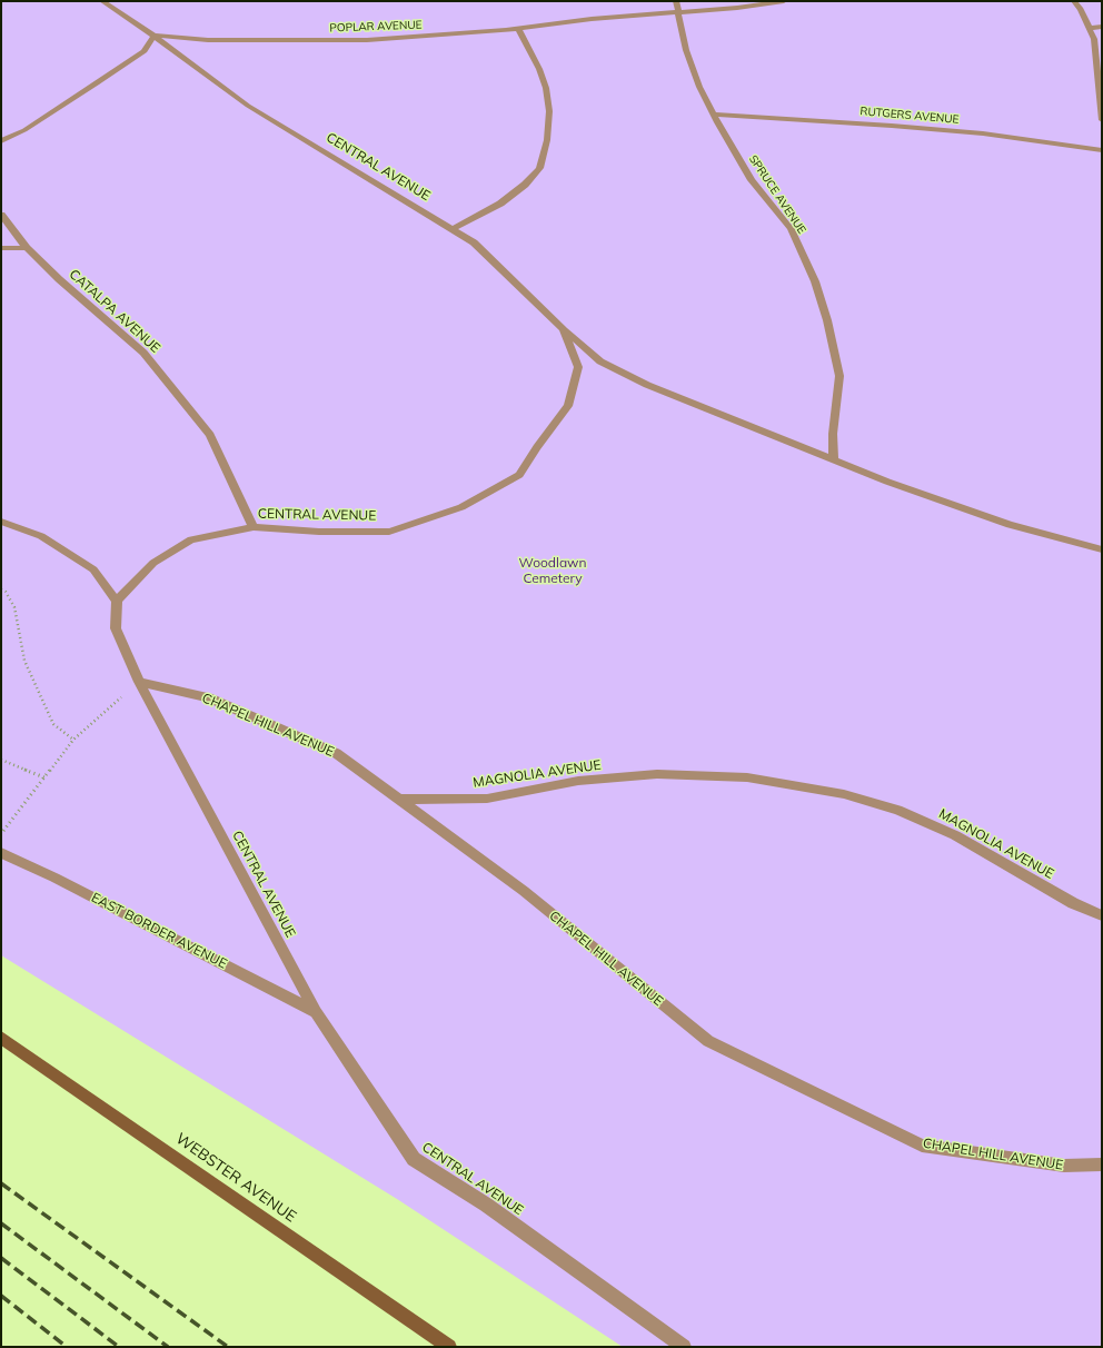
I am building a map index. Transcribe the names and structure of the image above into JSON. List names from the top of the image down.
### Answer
{
  "streets": {
    "main road": ["WEBSTER AVENUE"],
    "lane": [
      "POPLAR AVENUE",
      "RUTGERS AVENUE",
      "CENTRAL AVENUE",
      "SPRUCE AVENUE",
      "CATALPA AVENUE",
      "CHAPEL HILL AVENUE",
      "MAGNOLIA AVENUE",
      "EAST BORDER AVENUE"
    ]
  },
  "crossings": [
    ["POPLAR AVENUE", "CENTRAL AVENUE"],
    ["POPLAR AVENUE", "SPRUCE AVENUE"],
    ["RUTGERS AVENUE", "SPRUCE AVENUE"],
    ["CENTRAL AVENUE", "CATALPA AVENUE"],
    ["CENTRAL AVENUE", "CHAPEL HILL AVENUE"],
    ["CENTRAL AVENUE", "EAST BORDER AVENUE"],
    ["CHAPEL HILL AVENUE", "MAGNOLIA AVENUE"]
  ],
  "parks": ["Woodlawn Cemetery"]
}
